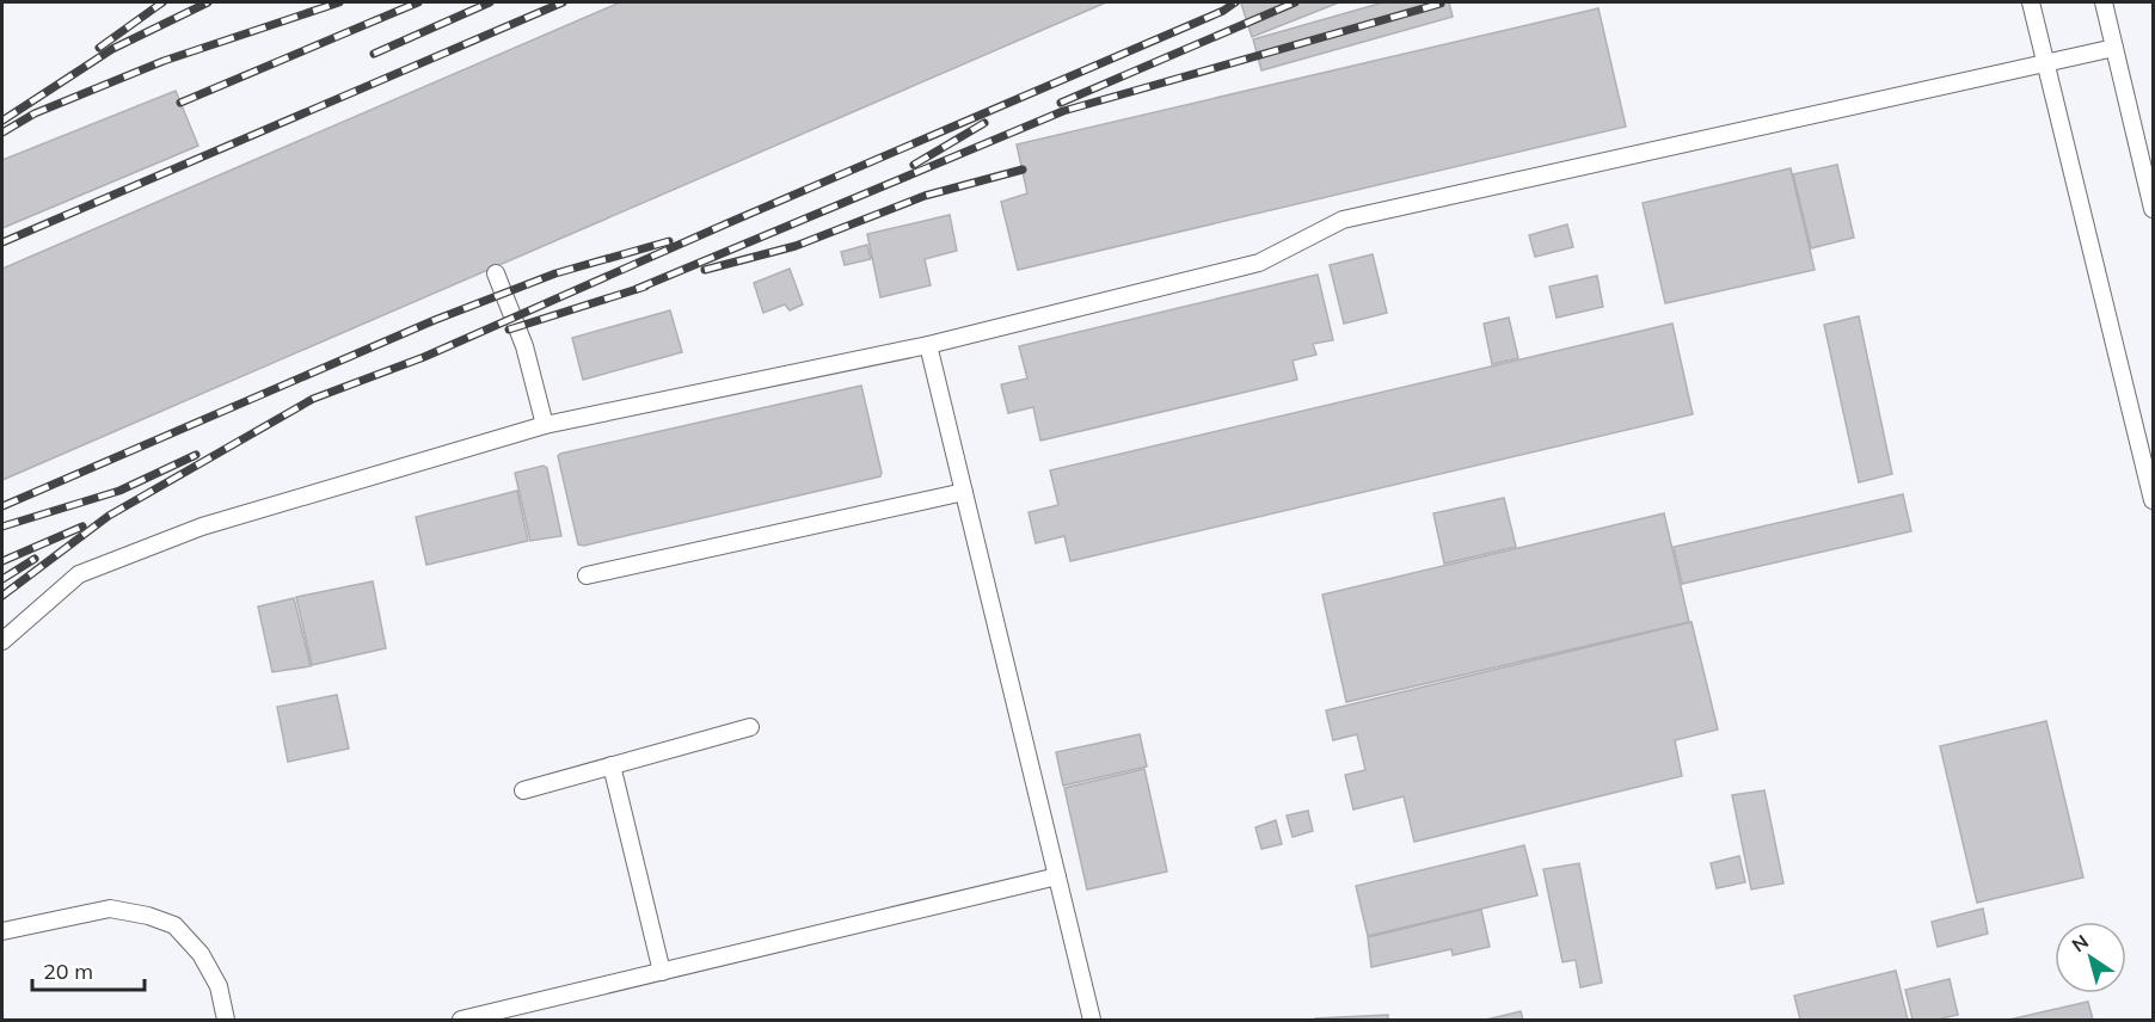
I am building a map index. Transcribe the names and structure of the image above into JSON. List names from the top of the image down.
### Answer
{
  "scale_bar": "20 m",
  "north": "top left"
}
